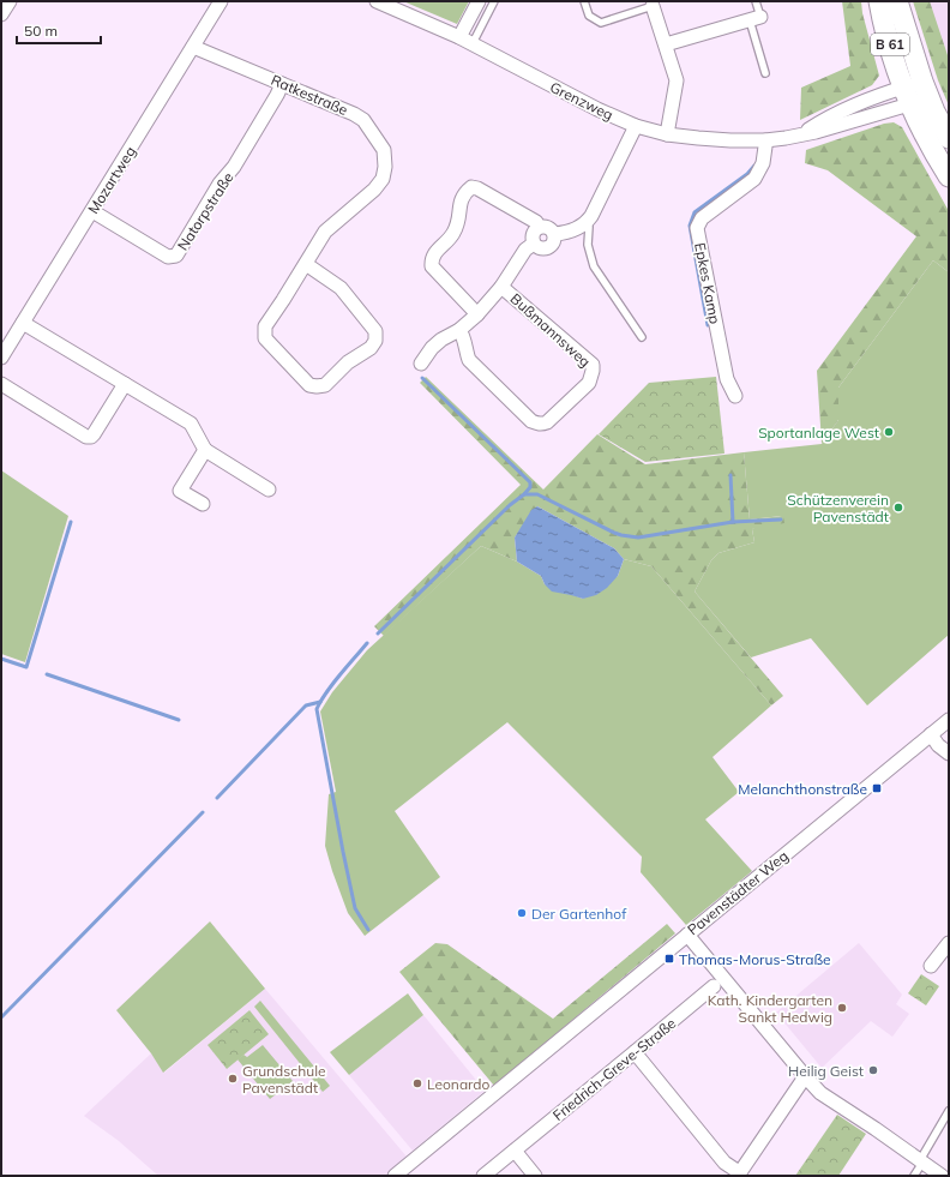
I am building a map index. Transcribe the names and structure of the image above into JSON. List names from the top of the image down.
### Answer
{
  "streets": {
    "main road": ["B 61"],
    "street": [
      "Ratkestraße",
      "Grenzweg",
      "Mozartweg",
      "Natorpstraße",
      "Epkes Kamp",
      "Bußmannsweg",
      "Pavenstädter Weg",
      "Friedrich-Greve-Straße"
    ]
  },
  "crossings": [
    ["B 61", "Grenzweg"],
    ["Ratkestraße", "Mozartweg"],
    ["Ratkestraße", "Natorpstraße"],
    ["Grenzweg", "Epkes Kamp"],
    ["Mozartweg", "Natorpstraße"]
  ],
  "places": {
    "other": [
      "Sportanlage West",
      "Schützenverein Pavenstädt",
      "Der Gartenhof",
      "Kath. Kindergarten Sankt Hedwig",
      "Heilig Geist",
      "Grundschule Pavenstädt",
      "Leonardo"
    ],
    "transit": ["Melanchthonstraße", "Thomas-Morus-Straße"]
  },
  "scale_bar": "50 m"
}
